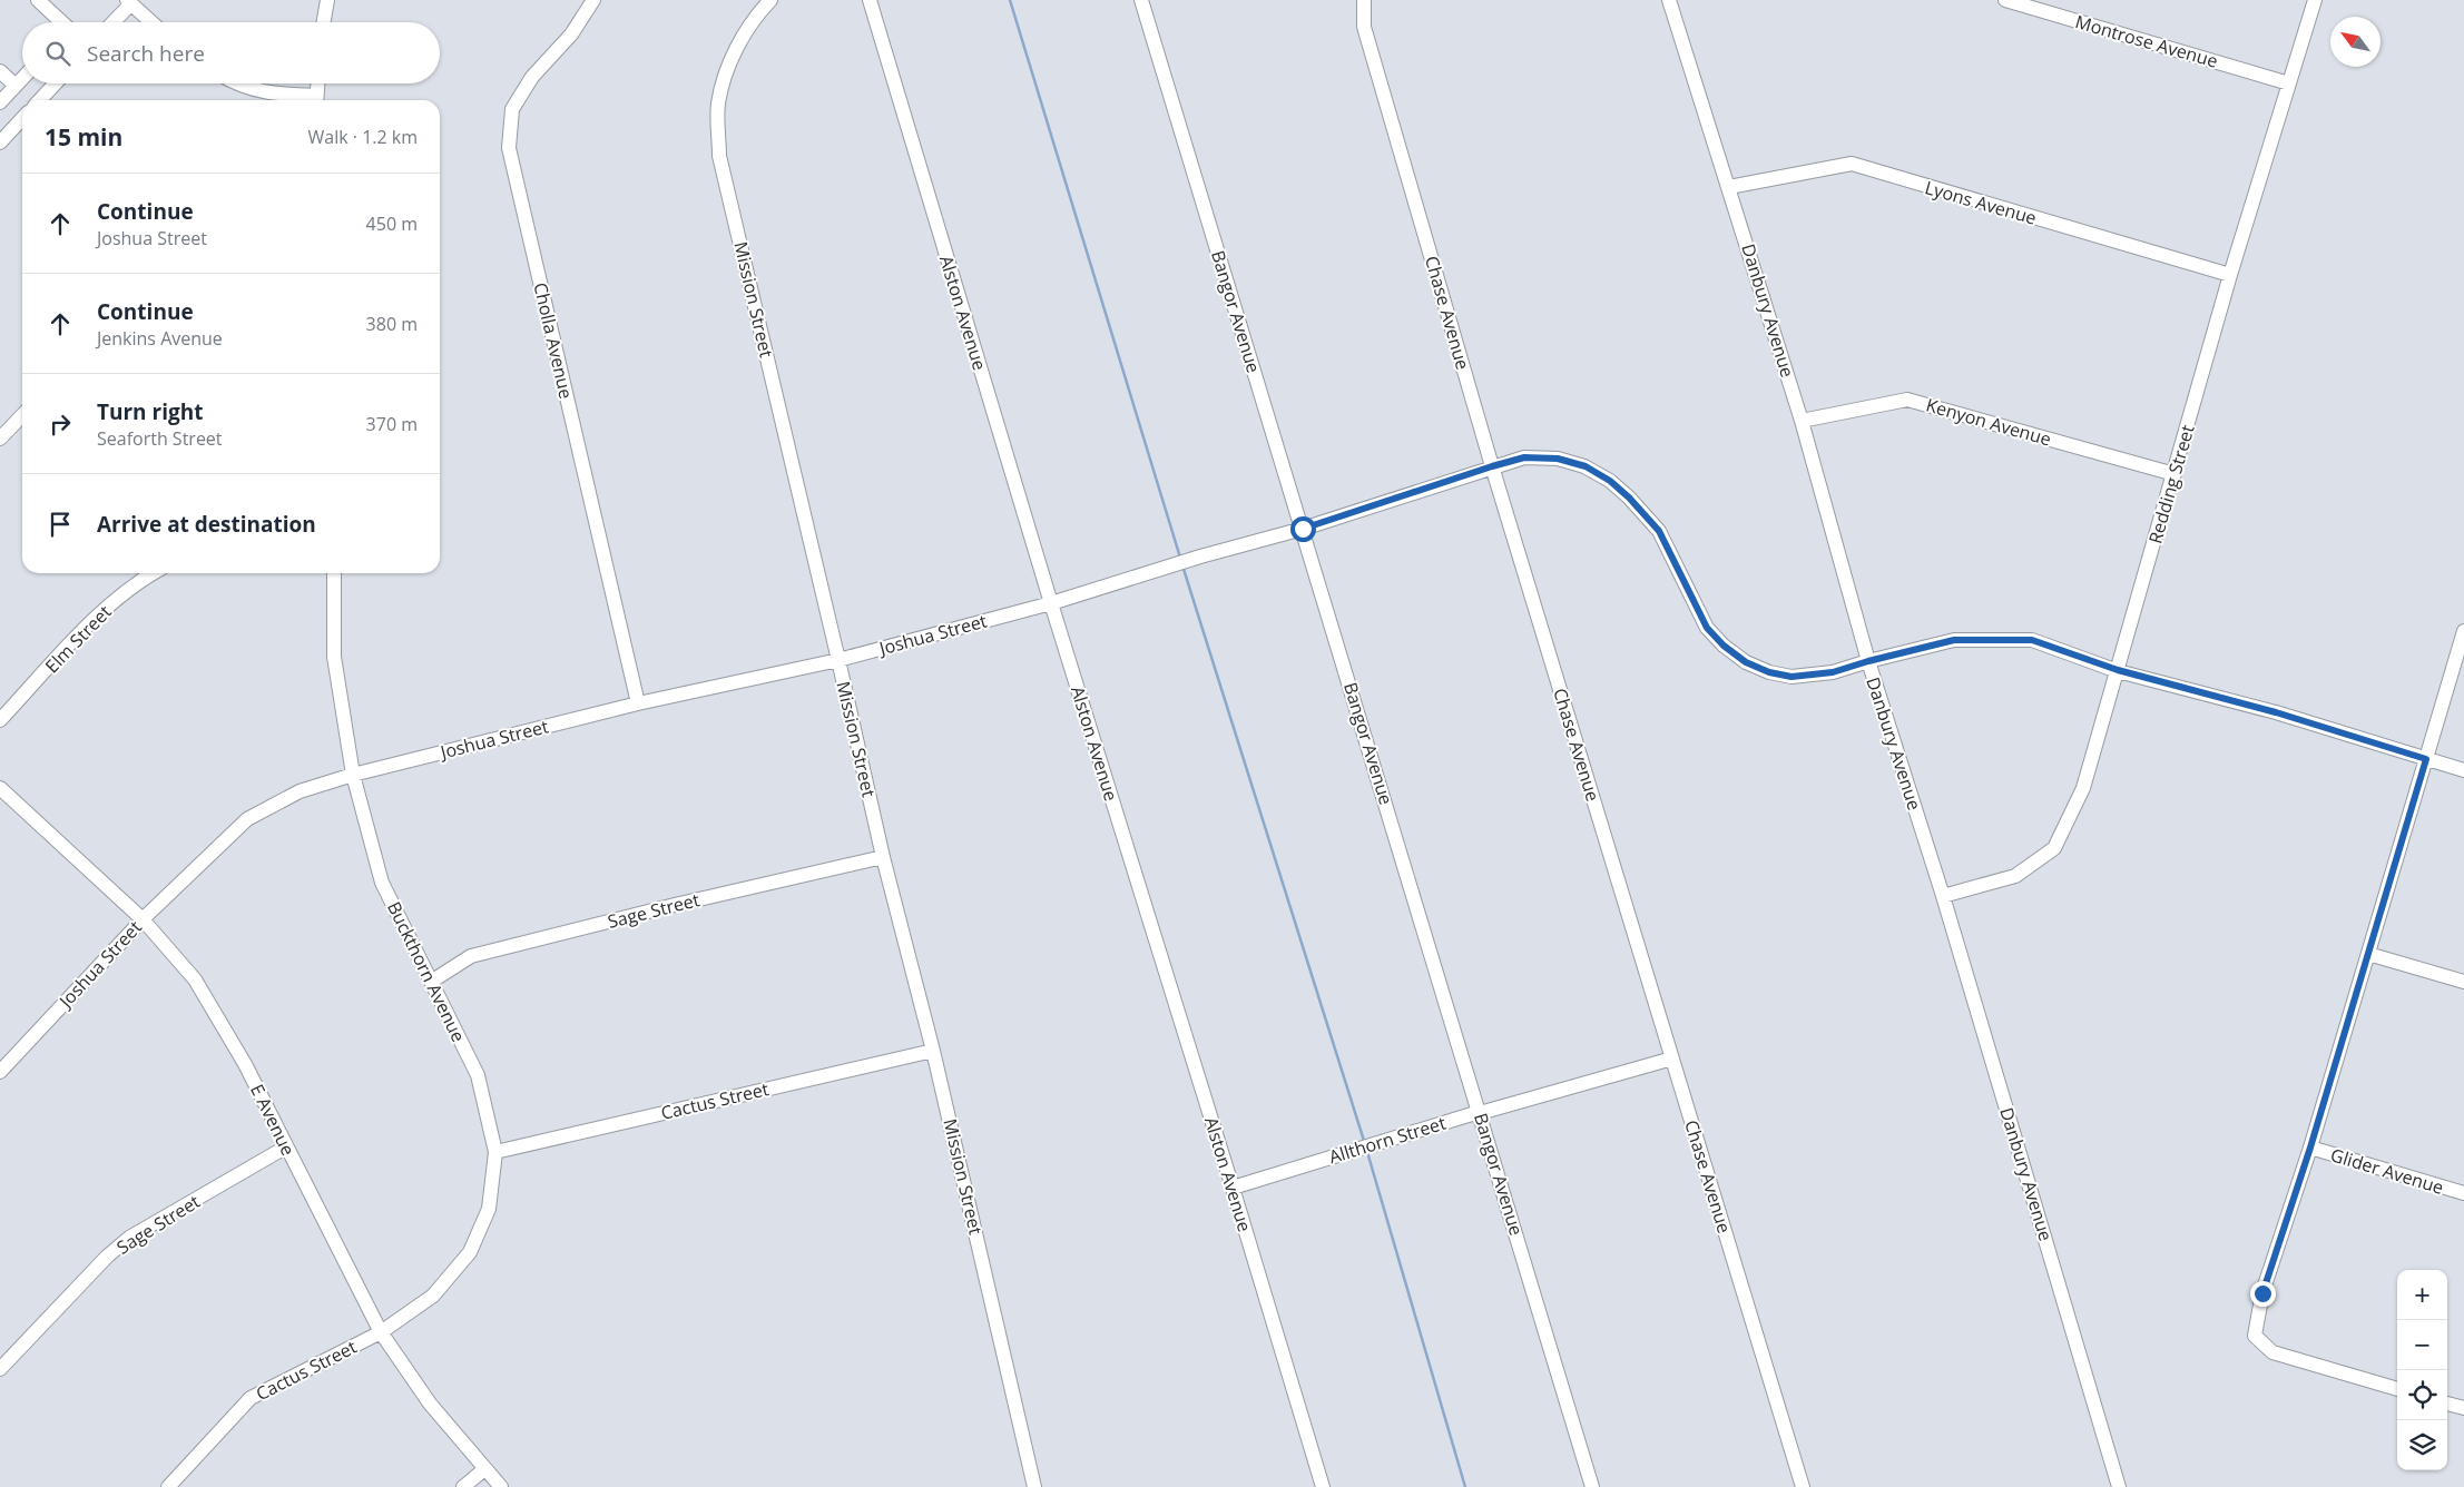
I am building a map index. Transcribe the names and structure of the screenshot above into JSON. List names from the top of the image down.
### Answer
{
  "streets": {
    "street": [
      "Montrose Avenue",
      "Lyons Avenue",
      "Mission Street",
      "Danbury Avenue",
      "Bangor Avenue",
      "Alston Avenue",
      "Chase Avenue",
      "Cholla Avenue",
      "Kenyon Avenue",
      "Redding Street",
      "Joshua Street",
      "Elm Street",
      "Sage Street",
      "Buckthorn Avenue",
      "Cactus Street",
      "E Avenue",
      "Allthorn Street",
      "Glider Avenue"
    ]
  },
  "crossings": [
    ["Montrose Avenue", "Redding Street"],
    ["Lyons Avenue", "Danbury Avenue"],
    ["Lyons Avenue", "Redding Street"],
    ["Mission Street", "Joshua Street"],
    ["Mission Street", "Sage Street"],
    ["Mission Street", "Cactus Street"],
    ["Danbury Avenue", "Kenyon Avenue"],
    ["Danbury Avenue", "Redding Street"],
    ["Danbury Avenue", "Joshua Street"],
    ["Bangor Avenue", "Joshua Street"],
    ["Bangor Avenue", "Allthorn Street"],
    ["Alston Avenue", "Joshua Street"],
    ["Alston Avenue", "Allthorn Street"],
    ["Chase Avenue", "Joshua Street"],
    ["Chase Avenue", "Allthorn Street"],
    ["Cholla Avenue", "Joshua Street"],
    ["Kenyon Avenue", "Redding Street"],
    ["Redding Street", "Joshua Street"],
    ["Joshua Street", "Buckthorn Avenue"],
    ["Joshua Street", "E Avenue"],
    ["Sage Street", "Buckthorn Avenue"],
    ["Sage Street", "E Avenue"],
    ["Buckthorn Avenue", "Cactus Street"],
    ["Buckthorn Avenue", "E Avenue"],
    ["Cactus Street", "E Avenue"]
  ],
  "north": "top left",
  "page": {
    "search": "Search here",
    "heading": ["15 min", "Walk · 1.2 km"],
    "list": [
      ["Continue", "Joshua Street", "450 m"],
      ["Continue", "Jenkins Avenue", "380 m"],
      ["Turn right", "Seaforth Street", "370 m"],
      "Arrive at destination"
    ],
    "map_buttons": ["+", "−"]
  }
}
